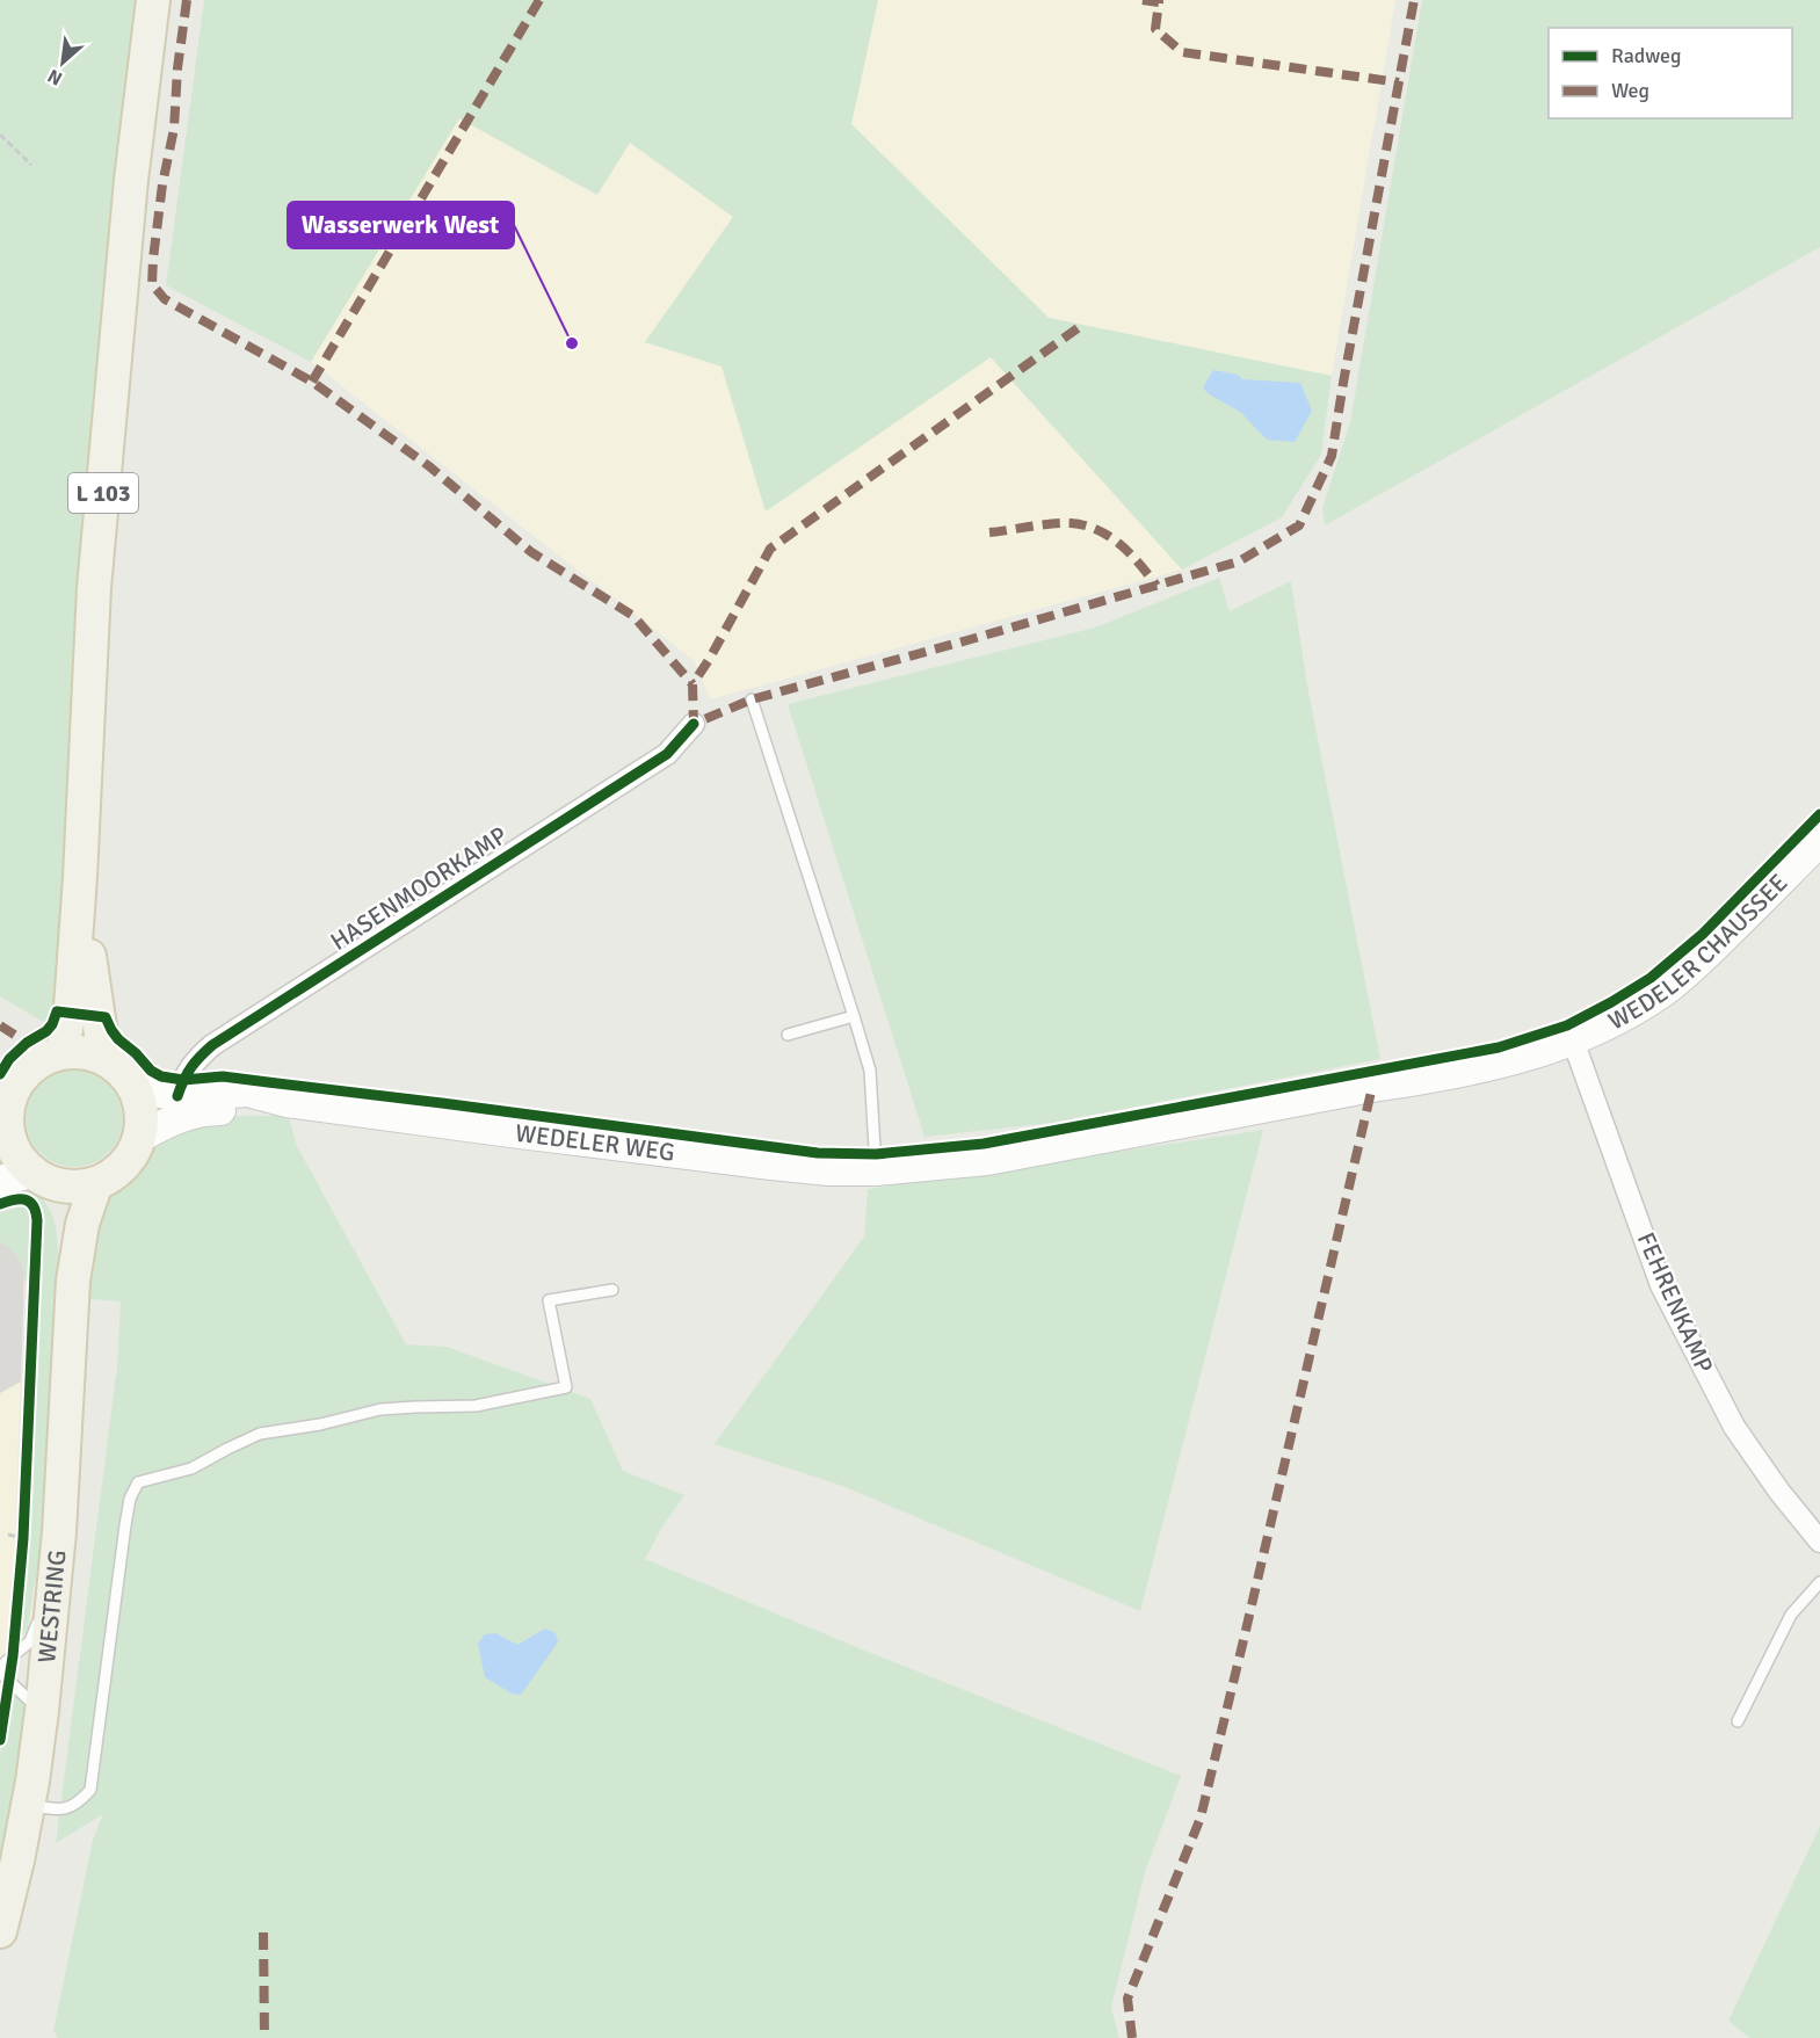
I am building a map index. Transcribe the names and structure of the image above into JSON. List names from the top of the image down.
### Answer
{
  "streets": {
    "main road": [
      "L 103",
      "WEDELER CHAUSSEE",
      "WEDELER WEG",
      "WESTRING"
    ],
    "street": ["HASENMOORKAMP", "FEHRENKAMP"]
  },
  "crossings": [
    ["L 103", "WEDELER WEG"],
    ["L 103", "WESTRING"],
    ["HASENMOORKAMP", "WEDELER WEG"],
    ["WEDELER CHAUSSEE", "WEDELER WEG"],
    ["WEDELER CHAUSSEE", "FEHRENKAMP"],
    ["WEDELER WEG", "WESTRING"]
  ],
  "places": ["Wasserwerk West"],
  "legend": ["Radweg", "Weg"],
  "north": "bottom left"
}
